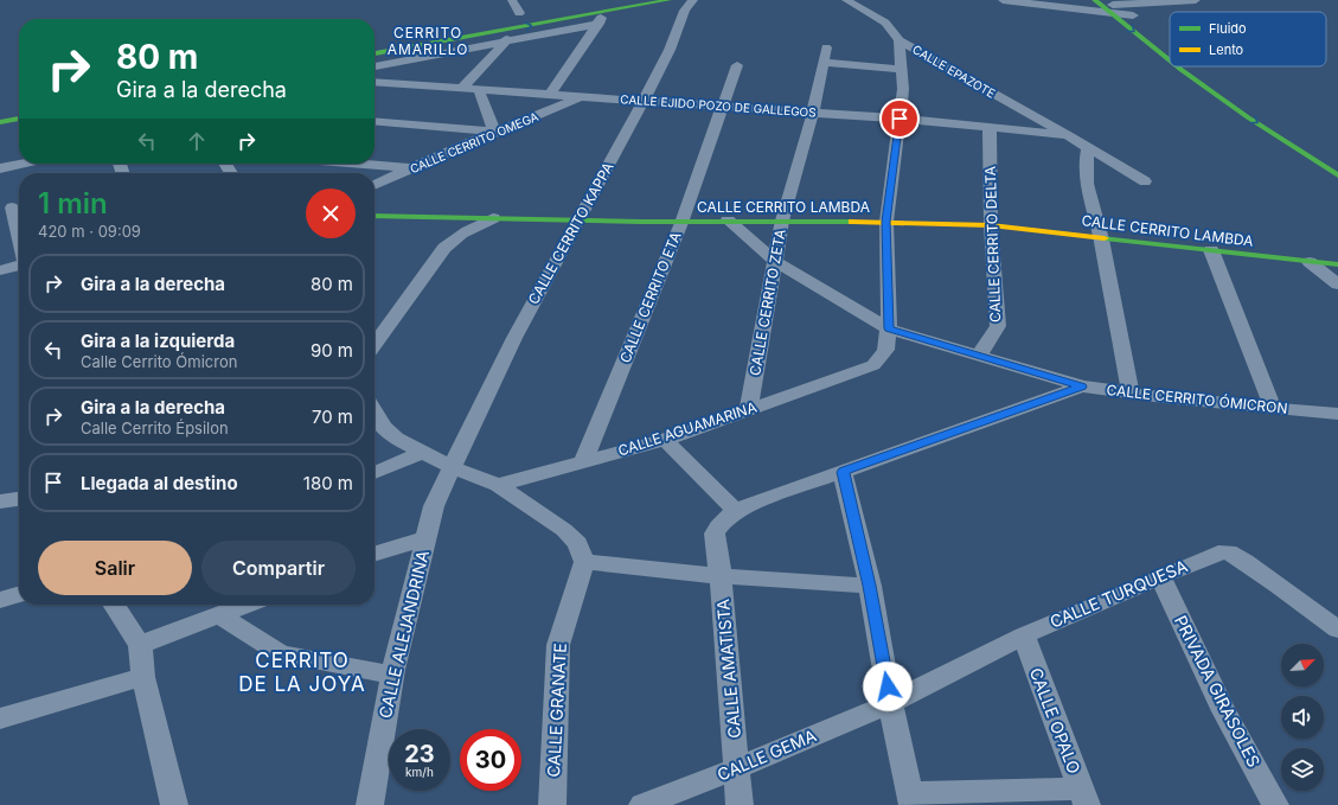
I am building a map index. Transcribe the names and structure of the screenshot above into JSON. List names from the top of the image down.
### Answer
{
  "streets": {
    "street": [
      "CALLE EPAZOTE",
      "CALLE EJIDO POZO DE GALLEGOS",
      "CALLE CERRITO OMEGA",
      "CALLE CERRITO LAMBDA",
      "CALLE CERRITO KAPPA",
      "CALLE CERRITO DELTA",
      "CALLE CERRITO ETA",
      "CALLE CERRITO ZETA",
      "CALLE CERRITO ÓMICRON",
      "CALLE AGUAMARINA",
      "CALLE TURQUESA",
      "CALLE ALEJANDRINA",
      "CALLE AMATISTA",
      "PRIVADA GIRASOLES",
      "CALLE GRANATE",
      "CALLE OPALO",
      "CALLE GEMA"
    ]
  },
  "crossings": [
    ["CALLE EPAZOTE", "CALLE EJIDO POZO DE GALLEGOS"],
    ["CALLE EJIDO POZO DE GALLEGOS", "CALLE CERRITO OMEGA"],
    ["CALLE EJIDO POZO DE GALLEGOS", "CALLE CERRITO KAPPA"],
    ["CALLE EJIDO POZO DE GALLEGOS", "CALLE CERRITO DELTA"],
    ["CALLE EJIDO POZO DE GALLEGOS", "CALLE CERRITO ETA"],
    ["CALLE EJIDO POZO DE GALLEGOS", "CALLE CERRITO ZETA"],
    ["CALLE CERRITO LAMBDA", "CALLE CERRITO KAPPA"],
    ["CALLE CERRITO LAMBDA", "CALLE CERRITO DELTA"],
    ["CALLE CERRITO LAMBDA", "CALLE CERRITO ETA"],
    ["CALLE CERRITO LAMBDA", "CALLE CERRITO ZETA"],
    ["CALLE CERRITO LAMBDA", "CALLE CERRITO ÓMICRON"],
    ["CALLE CERRITO KAPPA", "CALLE ALEJANDRINA"],
    ["CALLE CERRITO DELTA", "CALLE CERRITO ÓMICRON"],
    ["CALLE CERRITO ETA", "CALLE AGUAMARINA"],
    ["CALLE CERRITO ZETA", "CALLE CERRITO ÓMICRON"],
    ["CALLE CERRITO ZETA", "CALLE AGUAMARINA"],
    ["CALLE CERRITO ÓMICRON", "CALLE AGUAMARINA"],
    ["CALLE TURQUESA", "PRIVADA GIRASOLES"],
    ["CALLE TURQUESA", "CALLE OPALO"],
    ["CALLE TURQUESA", "CALLE GEMA"],
    ["CALLE AMATISTA", "CALLE GEMA"]
  ],
  "districts": ["CERRITO AMARILLO", "CERRITO DE LA JOYA"],
  "legend": ["Fluido", "Lento"],
  "north": "top right",
  "page": {
    "turn": ["80 m", "Gira a la derecha"],
    "heading": ["1 min", "420 m · 09:09"],
    "list": [
      {
        "name": "Gira a la derecha",
        "value": "80 m"
      },
      {
        "name": "Gira a la izquierda",
        "note": "Calle Cerrito Ómicron",
        "value": "90 m"
      },
      {
        "name": "Gira a la derecha",
        "note": "Calle Cerrito Épsilon",
        "value": "70 m"
      },
      {
        "name": "Llegada al destino",
        "value": "180 m"
      }
    ],
    "buttons": ["Salir", "Compartir"],
    "speed": "23 km/h",
    "limit": "30"
  }
}
